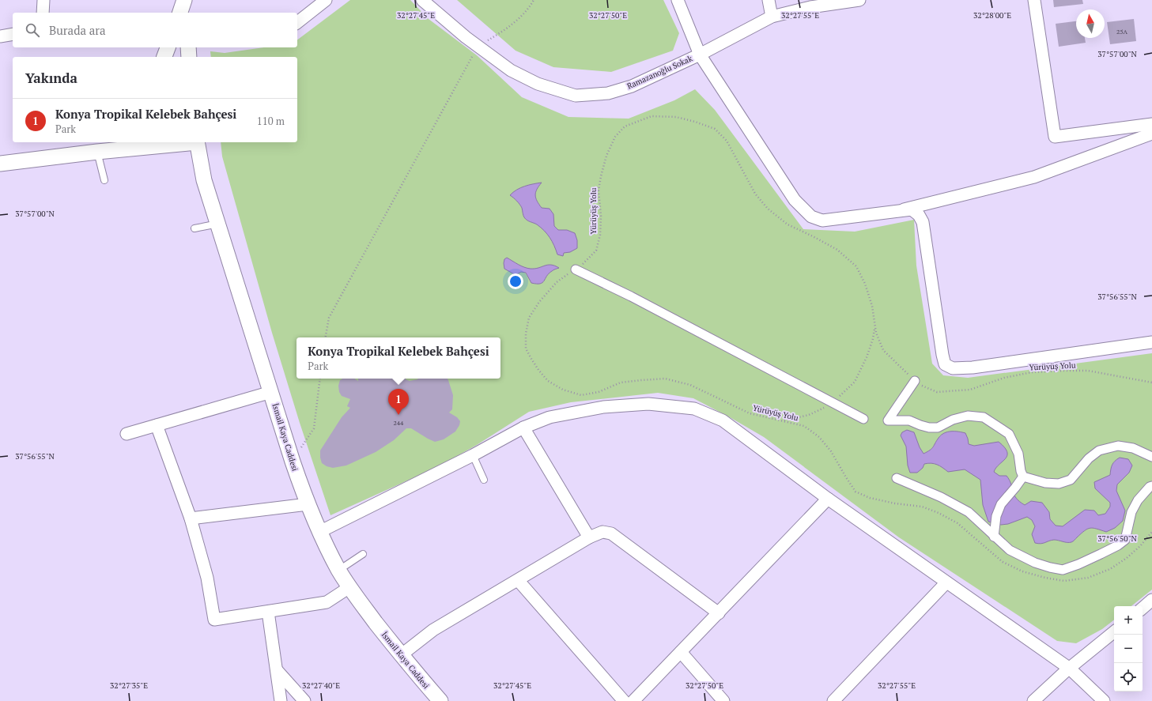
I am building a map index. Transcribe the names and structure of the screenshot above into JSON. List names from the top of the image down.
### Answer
{
  "streets": {
    "street": ["Ramazanoğlu Sokak", "İsmail Kaya Caddesi"],
    "path": ["Yürüyüş Yolu"]
  },
  "house_numbers": ["25A", "244"],
  "north": "top",
  "page": {
    "search": "Burada ara",
    "heading": "Yakında",
    "list": [
      {
        "mark": "1",
        "name": "Konya Tropikal Kelebek Bahçesi",
        "note": "Park",
        "value": "110 m"
      }
    ],
    "popup": ["Konya Tropikal Kelebek Bahçesi", "Park"],
    "pins": "1",
    "map_buttons": ["+", "−"]
  },
  "coordinates": [
    "32°27'45\"E",
    "32°27'50\"E",
    "32°27'55\"E",
    "32°28'00\"E",
    "37°57'00\"N",
    "37°56'55\"N",
    "37°56'50\"N",
    "32°27'35\"E",
    "32°27'40\"E"
  ]
}
